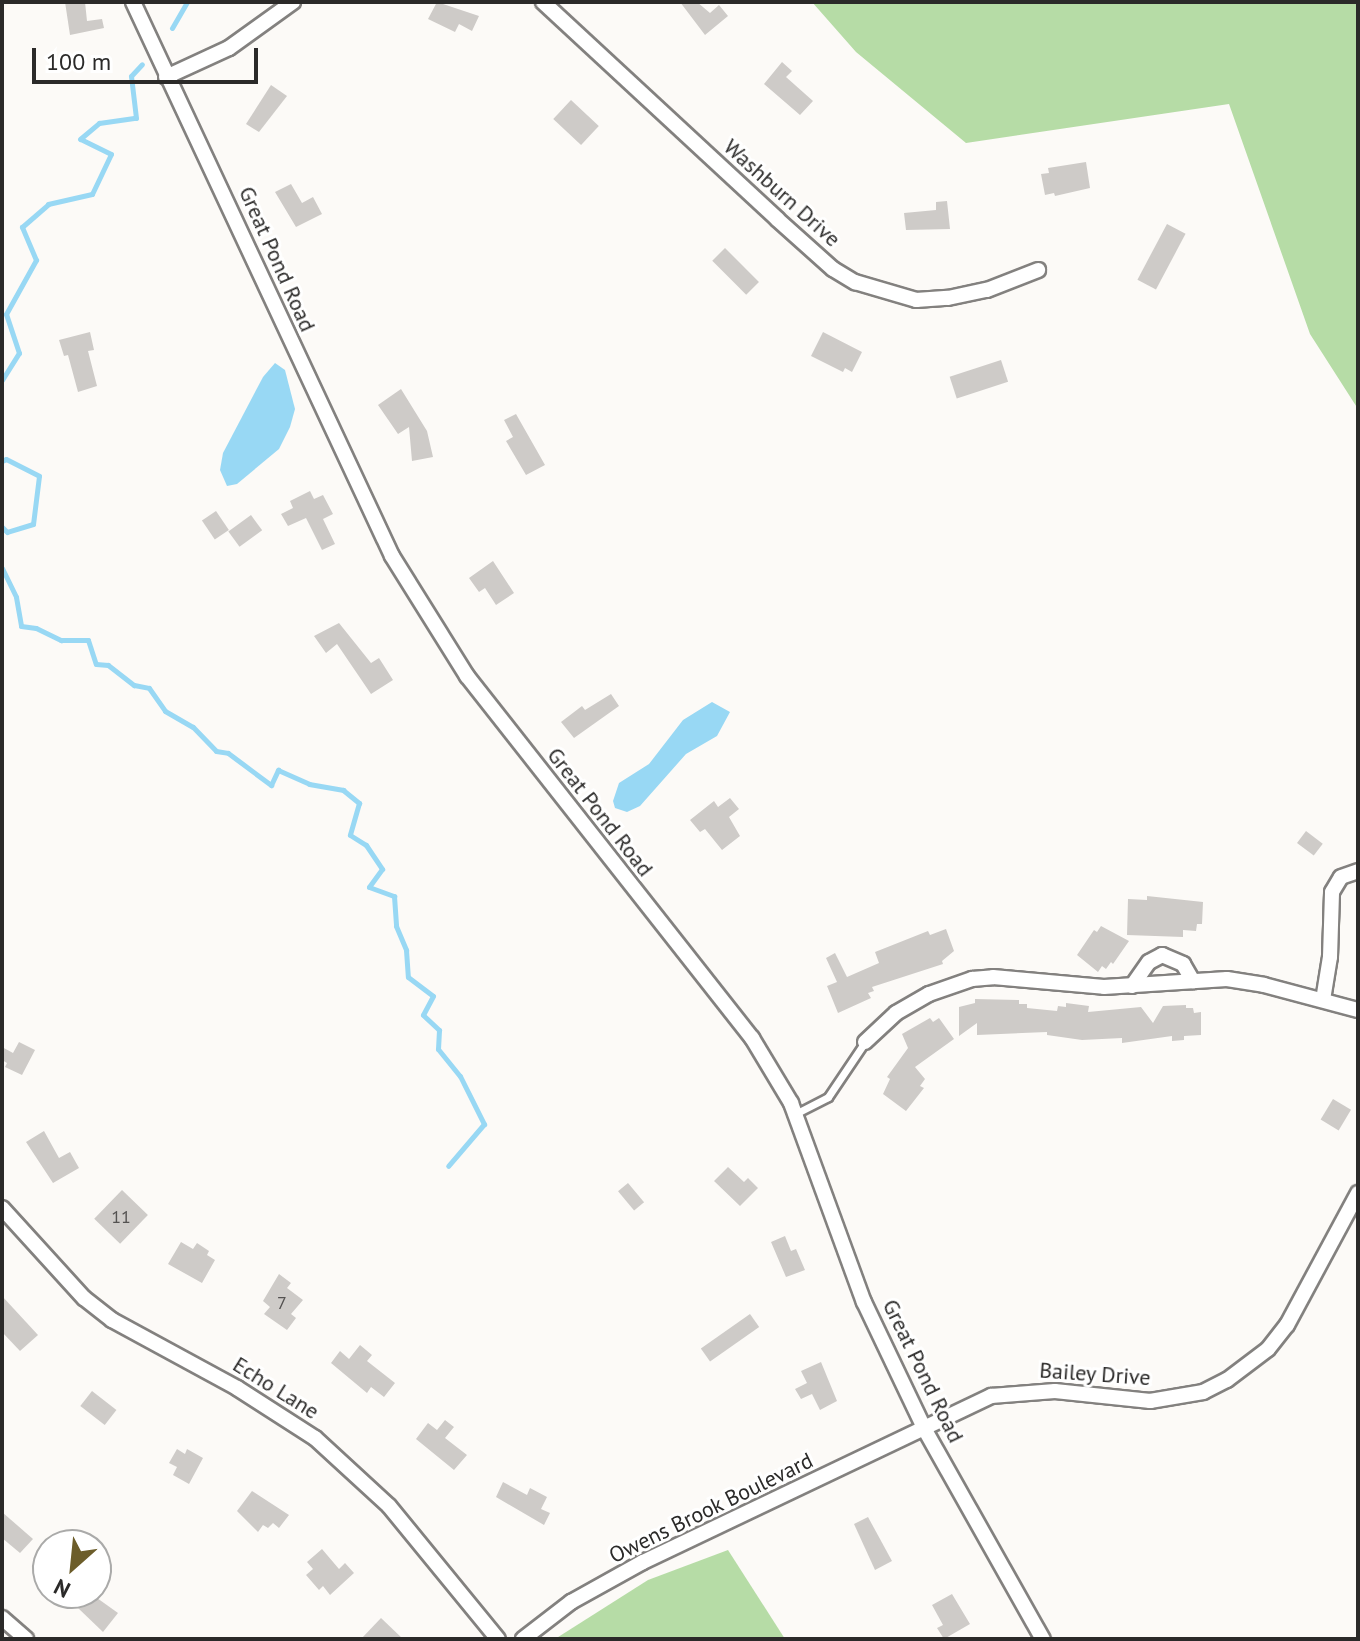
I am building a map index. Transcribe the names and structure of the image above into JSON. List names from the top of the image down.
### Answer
{
  "streets": {
    "street": [
      "Washburn Drive",
      "Great Pond Road",
      "Bailey Drive",
      "Echo Lane",
      "Owens Brook Boulevard"
    ]
  },
  "crossings": [
    ["Great Pond Road", "Bailey Drive"],
    ["Great Pond Road", "Owens Brook Boulevard"],
    ["Bailey Drive", "Owens Brook Boulevard"]
  ],
  "house_numbers": ["11", "7"],
  "scale_bar": "100 m",
  "north": "bottom left"
}
